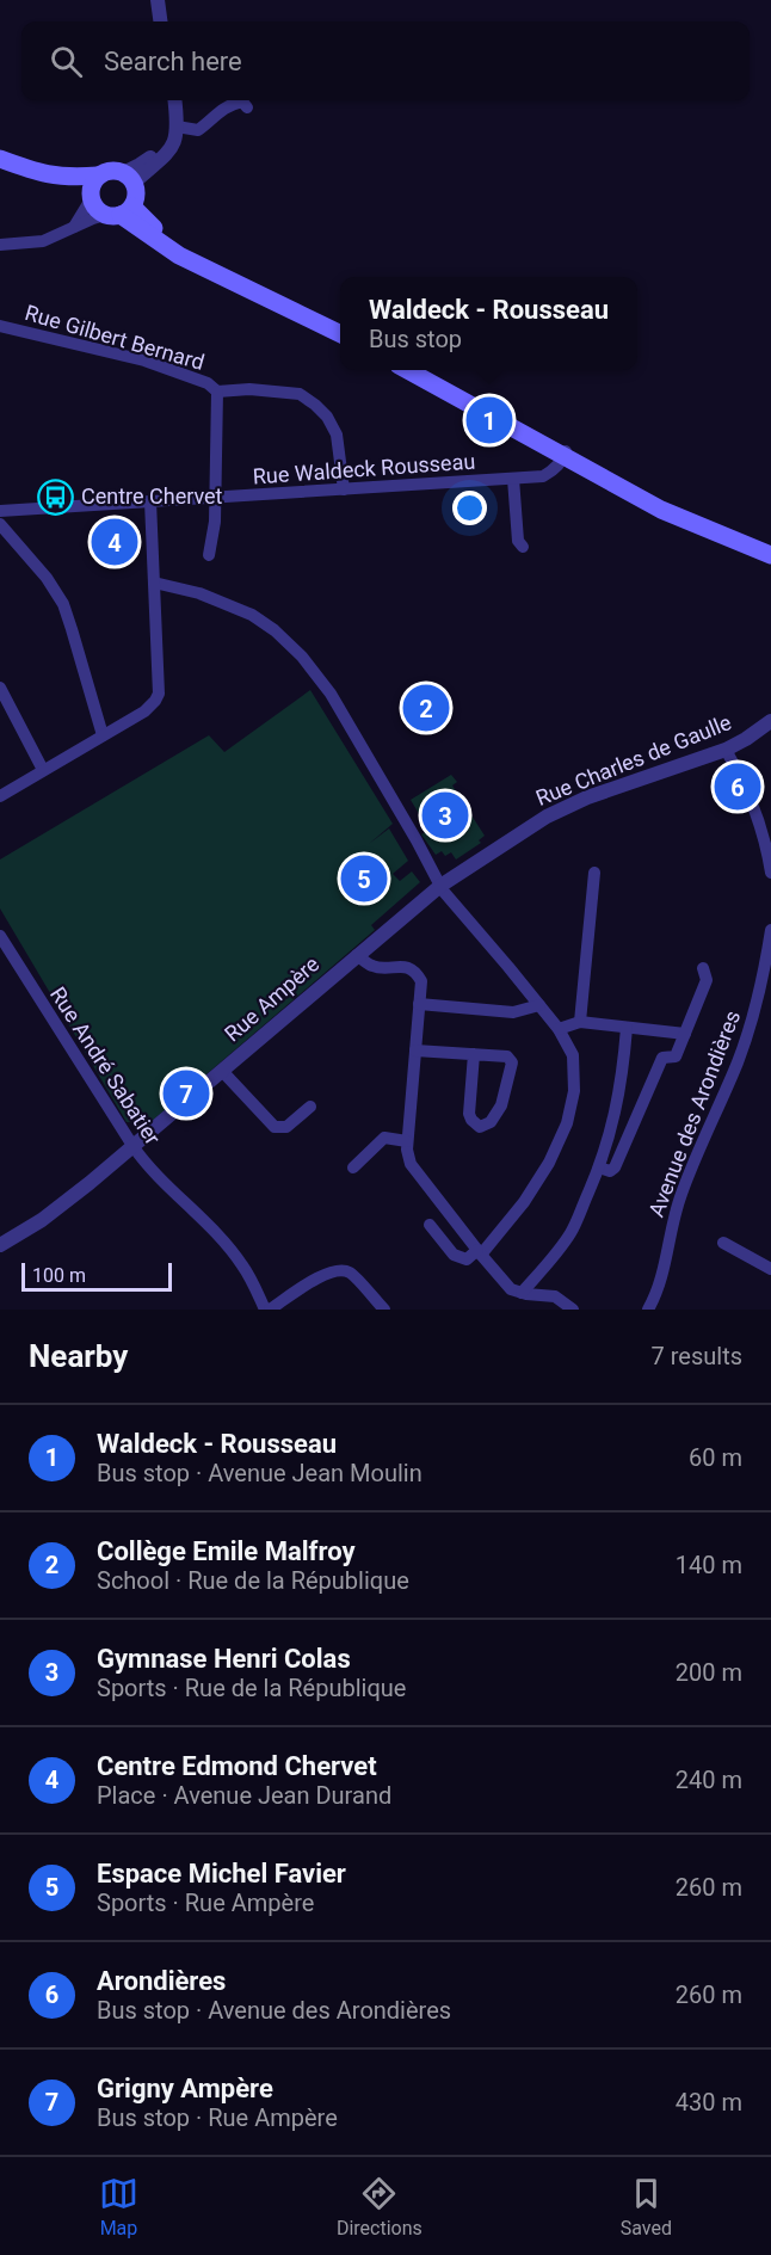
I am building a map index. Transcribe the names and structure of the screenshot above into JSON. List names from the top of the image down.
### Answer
{
  "streets": {
    "street": [
      "Rue Gilbert Bernard",
      "Rue Waldeck Rousseau",
      "Rue Charles de Gaulle",
      "Rue Ampère",
      "Rue André Sabatier",
      "Avenue des Arondières"
    ]
  },
  "crossings": [
    ["Rue Gilbert Bernard", "Rue Waldeck Rousseau"],
    ["Rue Charles de Gaulle", "Rue Ampère"],
    ["Rue Ampère", "Rue André Sabatier"]
  ],
  "places": {
    "bus stop": ["Centre Chervet"]
  },
  "scale_bar": "100 m",
  "page": {
    "search": "Search here",
    "popup": ["Waldeck - Rousseau", "Bus stop"],
    "pins": [
      "1",
      "4",
      "2",
      "6",
      "3",
      "5",
      "7"
    ],
    "scale": "100 m",
    "heading": ["Nearby", "7 results"],
    "list": [
      {
        "mark": "1",
        "name": "Waldeck - Rousseau",
        "note": "Bus stop · Avenue Jean Moulin",
        "value": "60 m"
      },
      {
        "mark": "2",
        "name": "Collège Emile Malfroy",
        "note": "School · Rue de la République",
        "value": "140 m"
      },
      {
        "mark": "3",
        "name": "Gymnase Henri Colas",
        "note": "Sports · Rue de la République",
        "value": "200 m"
      },
      {
        "mark": "4",
        "name": "Centre Edmond Chervet",
        "note": "Place · Avenue Jean Durand",
        "value": "240 m"
      },
      {
        "mark": "5",
        "name": "Espace Michel Favier",
        "note": "Sports · Rue Ampère",
        "value": "260 m"
      },
      {
        "mark": "6",
        "name": "Arondières",
        "note": "Bus stop · Avenue des Arondières",
        "value": "260 m"
      },
      {
        "mark": "7",
        "name": "Grigny Ampère",
        "note": "Bus stop · Rue Ampère",
        "value": "430 m"
      }
    ],
    "nav": ["Map", "Directions", "Saved"]
  }
}
